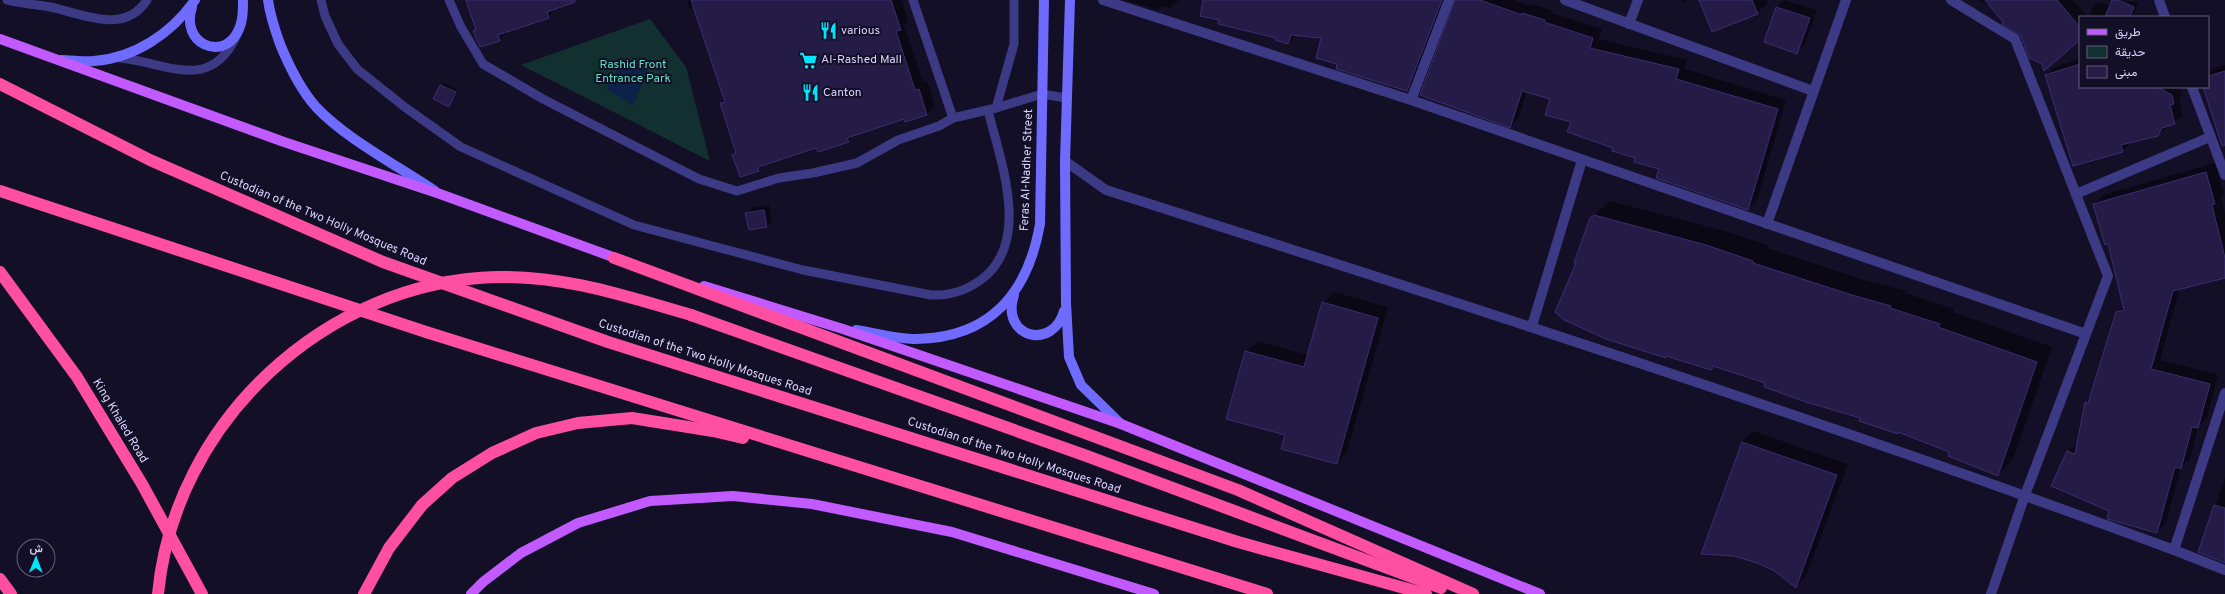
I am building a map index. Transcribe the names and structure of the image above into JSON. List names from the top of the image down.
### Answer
{
  "streets": {
    "highway": ["Custodian of the Two Holly Mosques Road", "King Khaled Road"],
    "street": ["Feras Al-Nadher Street"]
  },
  "parks": ["Rashid Front Entrance Park"],
  "places": {
    "restaurant": ["various", "Canton"],
    "supermarket": ["Al-Rashed Mall"]
  },
  "legend": ["طريق", "حديقة", "مبنى"],
  "north": "top"
}
